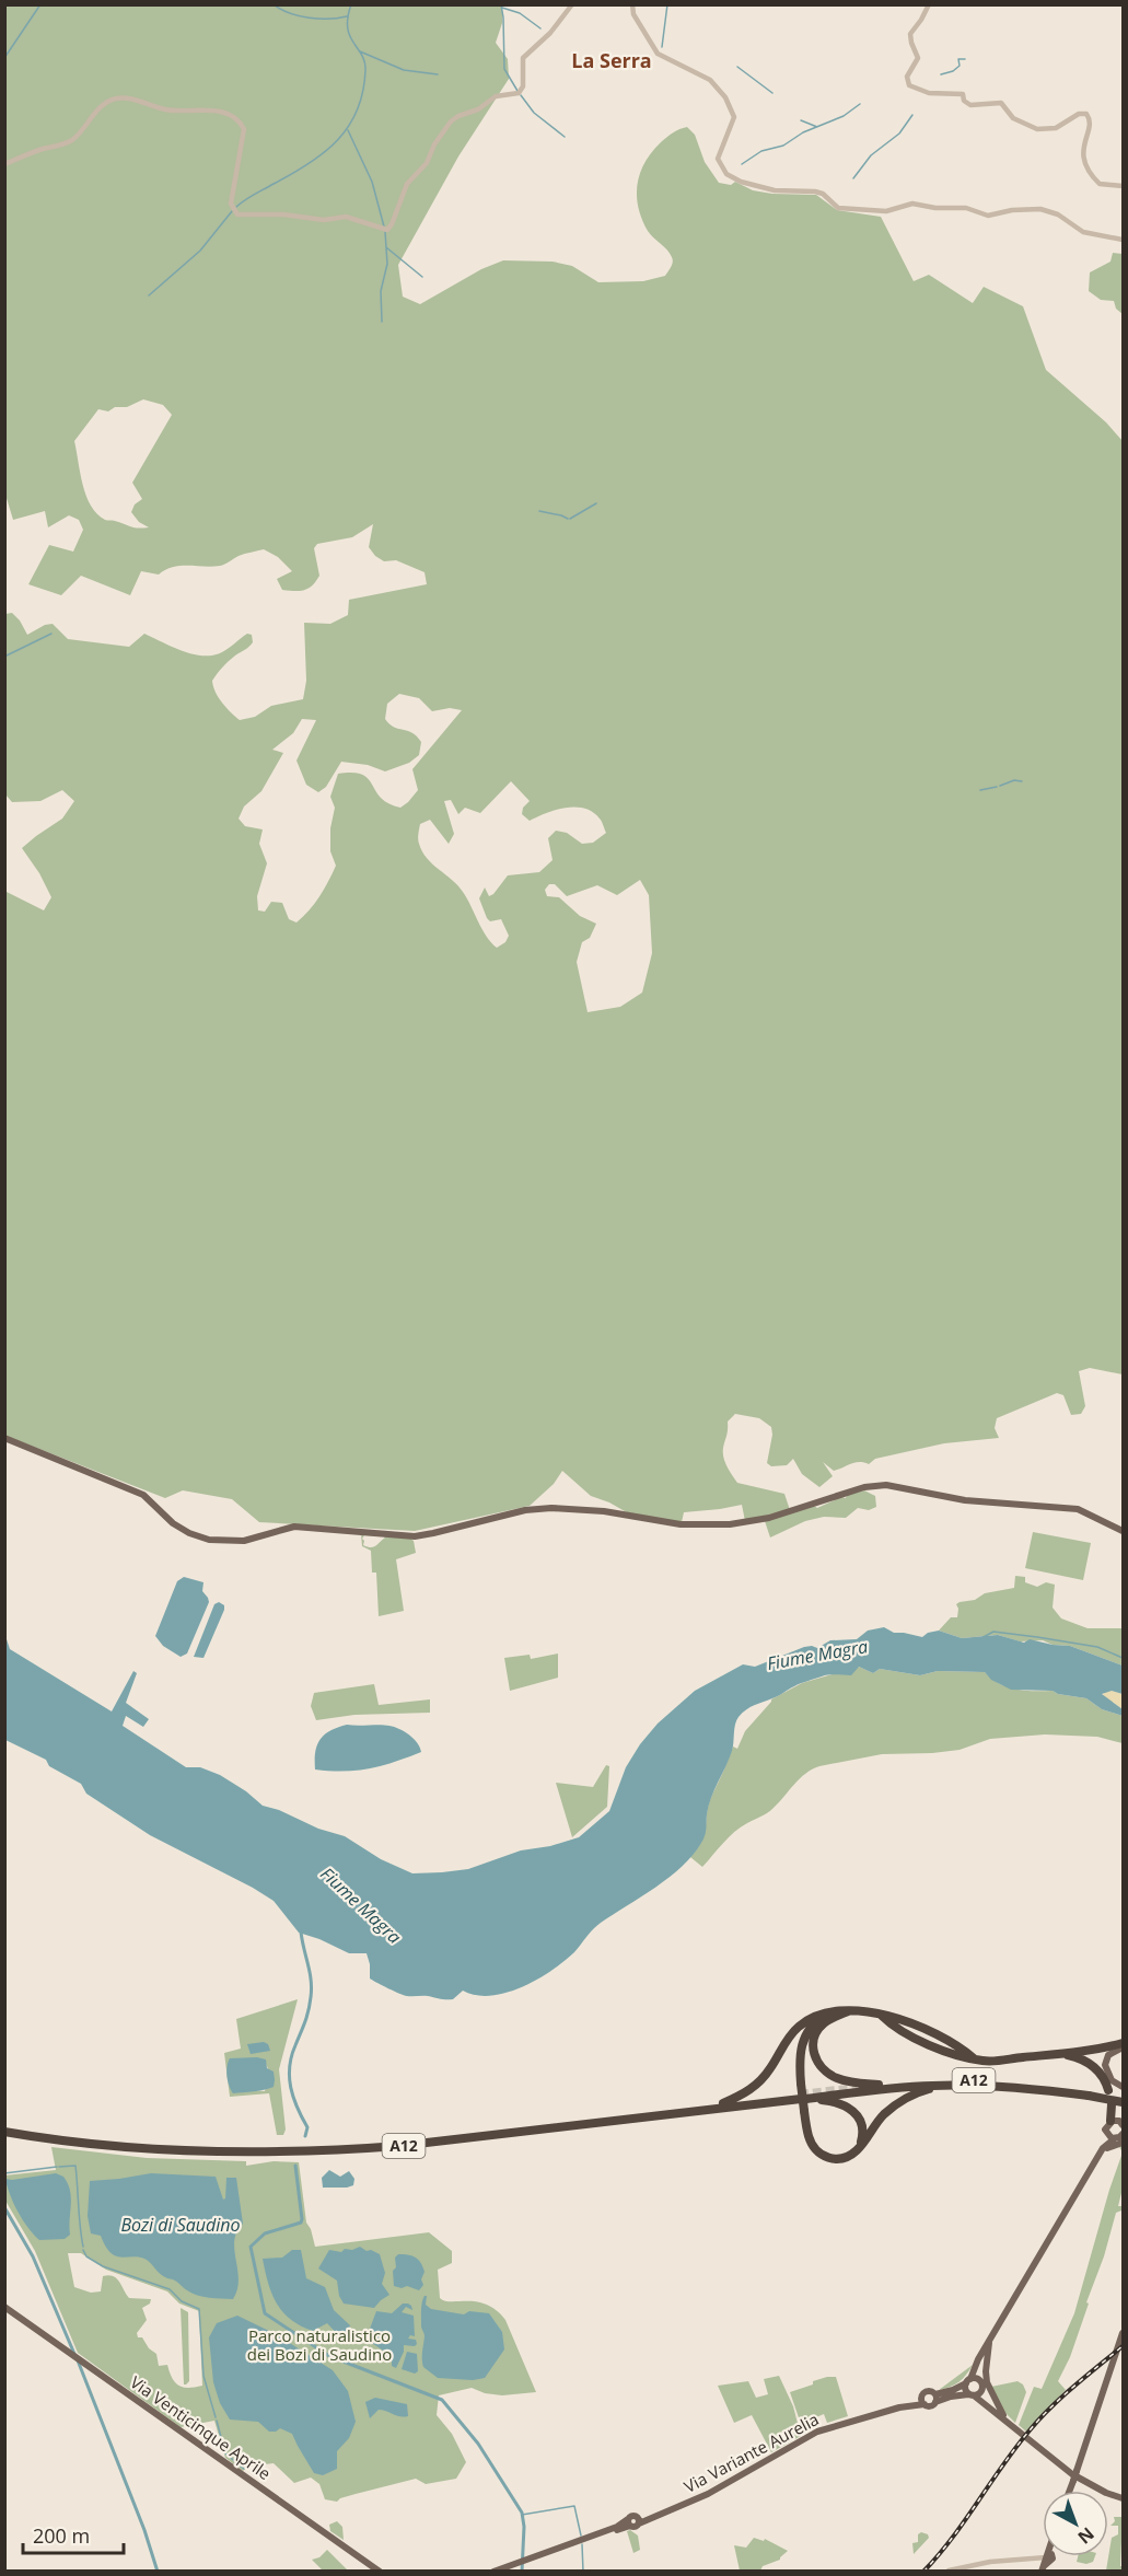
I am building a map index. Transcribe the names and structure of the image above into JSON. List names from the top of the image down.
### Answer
{
  "streets": {
    "highway": ["A12"],
    "main road": ["Via Venticinque Aprile", "Via Variante Aurelia"]
  },
  "districts": ["La Serra"],
  "water": ["Fiume Magra", "Bozi di Saudino"],
  "parks": ["Parco naturalistico dei Bozi di Saudino"],
  "scale_bar": "200 m",
  "north": "bottom right"
}
